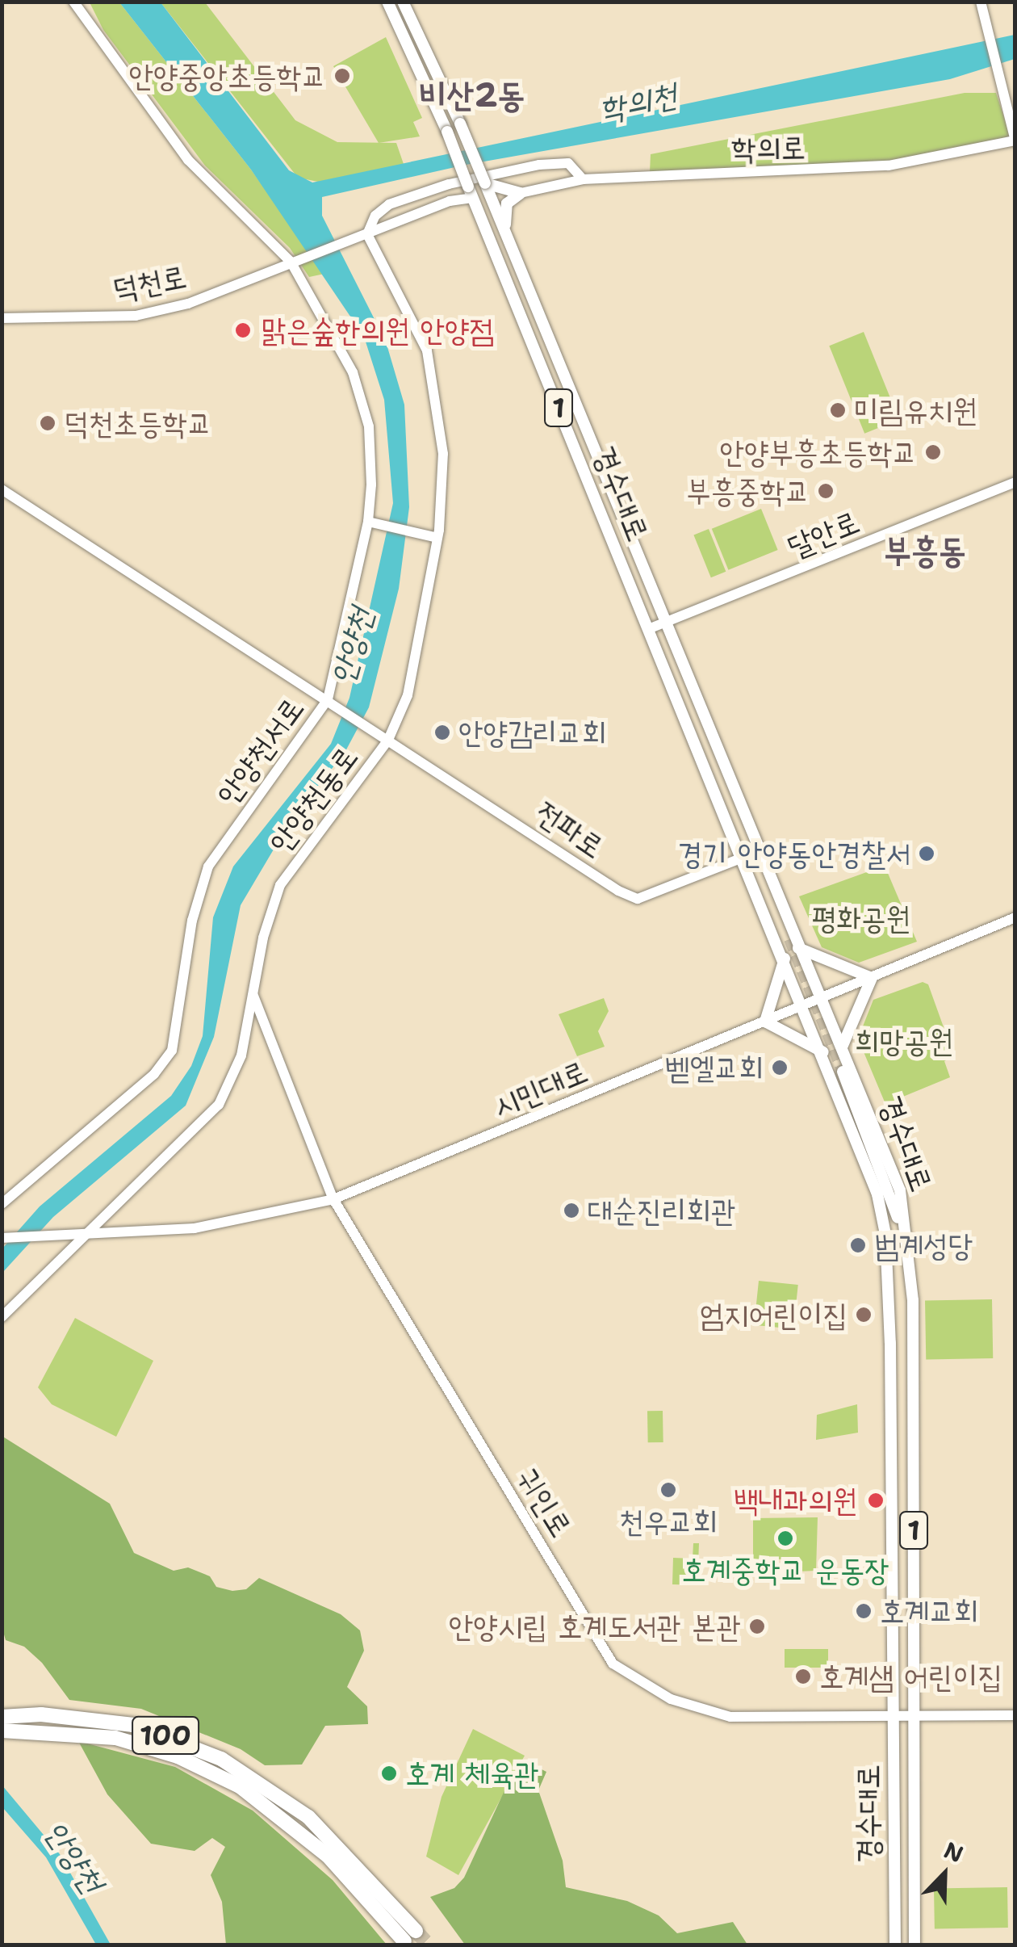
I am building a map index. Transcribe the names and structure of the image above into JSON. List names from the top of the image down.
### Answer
{
  "streets": {
    "highway": ["100"],
    "main road": ["1", "경수대로"],
    "street": [
      "학의로",
      "덕천로",
      "달안로",
      "안양천서로",
      "안양천동로",
      "전파로",
      "시민대로",
      "귀인로"
    ]
  },
  "crossings": [
    ["덕천로", "안양천서로"],
    ["덕천로", "안양천동로"],
    ["1", "경수대로"],
    ["경수대로", "달안로"],
    ["경수대로", "전파로"],
    ["경수대로", "시민대로"],
    ["경수대로", "귀인로"],
    ["안양천동로", "전파로"],
    ["안양천동로", "시민대로"],
    ["안양천동로", "귀인로"],
    ["시민대로", "귀인로"]
  ],
  "districts": ["비산2동", "부흥동"],
  "water": ["학의천", "안양천"],
  "parks": ["평화공원", "희망공원"],
  "places": [
    "안양중앙초등학교",
    "맑은숲한의원 안양점",
    "미림유치원",
    "덕천초등학교",
    "안양부흥초등학교",
    "부흥중학교",
    "안양감리교회",
    "경기 안양동안경찰서",
    "벧엘교회",
    "대순진리회관",
    "범계성당",
    "엄지어린이집",
    "천우교회",
    "백내과의원",
    "호계중학교 운동장",
    "호계교회",
    "안양시립 호계도서관 본관",
    "호계샘 어린이집",
    "호계 체육관"
  ],
  "north": "top right"
}
